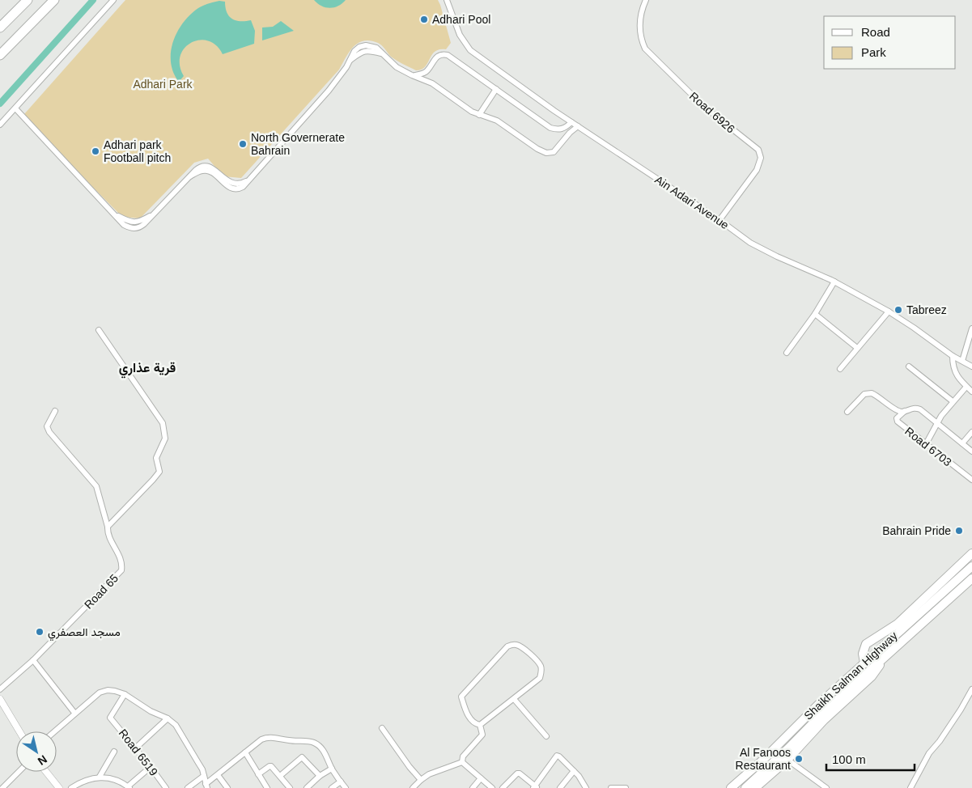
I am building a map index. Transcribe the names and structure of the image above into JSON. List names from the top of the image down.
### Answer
{
  "streets": {
    "main road": ["Shaikh Salman Highway"],
    "street": [
      "Road 6926",
      "Ain Adari Avenue",
      "Road 6703",
      "Road 65",
      "Road 6519"
    ]
  },
  "crossings": [
    ["Road 6926", "Ain Adari Avenue"]
  ],
  "districts": ["قرية عذاري"],
  "parks": ["Adhari Park"],
  "places": [
    "Adhari Pool",
    "North Governerate Bahrain",
    "Adhari park Football pitch",
    "Tabreez",
    "Bahrain Pride",
    "مسجد العصفري",
    "Al Fanoos Restaurant"
  ],
  "legend": ["Road", "Park"],
  "scale_bar": "100 m",
  "north": "bottom right"
}
